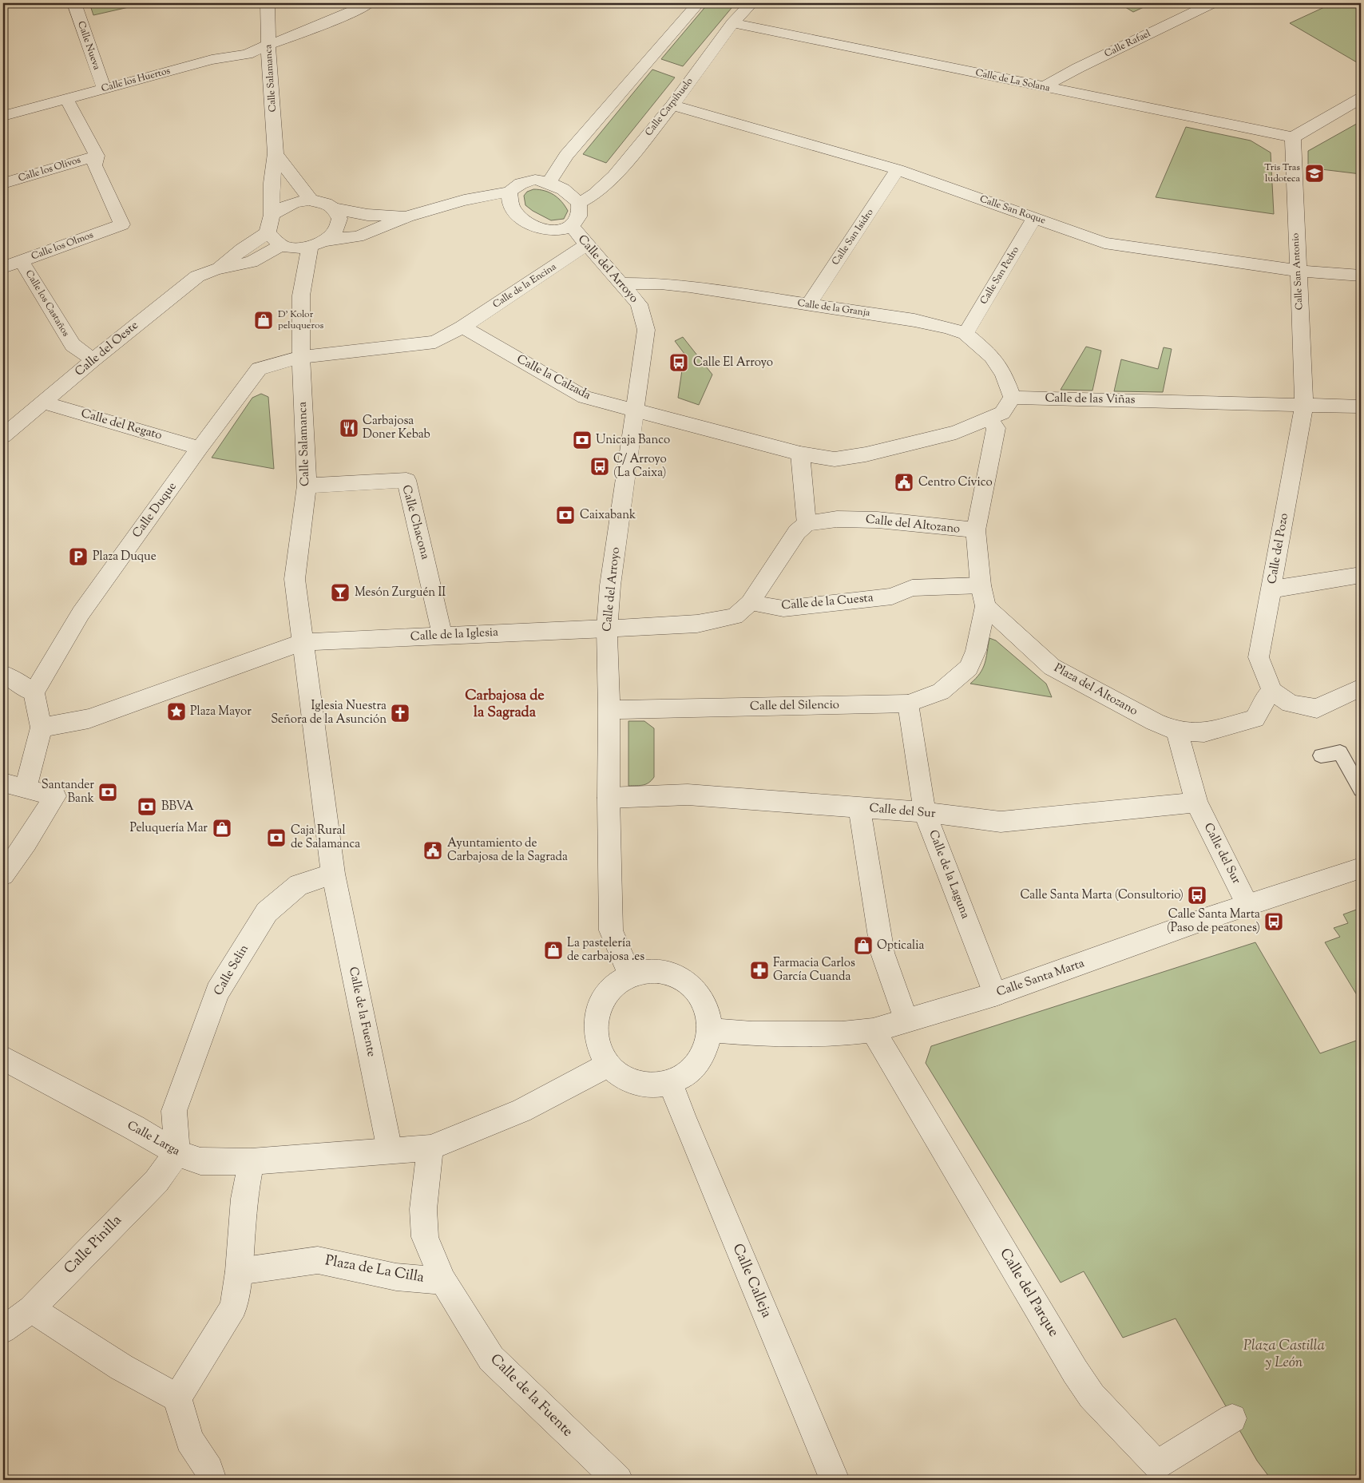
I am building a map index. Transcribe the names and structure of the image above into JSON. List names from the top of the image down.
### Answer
{
  "streets": {
    "street": [
      "Calle Rafael",
      "Calle Nueva",
      "Calle Salamanca",
      "Calle los Huertos",
      "Calle de La Solana",
      "Calle Carpihuelo",
      "Calle los Olivos",
      "Calle San Roque",
      "Calle San Isidro",
      "Calle los Olmos",
      "Calle del Arroyo",
      "Calle San Antonio",
      "Calle San Pedro",
      "Calle de la Encina",
      "Calle los Castaños",
      "Calle de la Granja",
      "Calle del Oeste",
      "Calle la Calzada",
      "Calle de las Viñas",
      "Calle del Regato",
      "Calle Duque",
      "Calle Chacona",
      "Calle del Altozano",
      "Calle del Pozo",
      "Calle de la Cuesta",
      "Calle de la Iglesia",
      "Plaza del Altozano",
      "Calle del Silencio",
      "Calle del Sur",
      "Calle de la Laguna",
      "Calle Selin",
      "Calle Santa Marta",
      "Calle de la Fuente",
      "Calle Larga",
      "Calle Pinilla",
      "Plaza de La Cilla",
      "Calle Calleja",
      "Calle del Parque"
    ]
  },
  "crossings": [
    ["Calle Rafael", "Calle de La Solana"],
    ["Calle Nueva", "Calle los Huertos"],
    ["Calle Salamanca", "Calle los Huertos"],
    ["Calle Salamanca", "Calle del Oeste"],
    ["Calle Salamanca", "Calle Duque"],
    ["Calle Salamanca", "Calle Chacona"],
    ["Calle Salamanca", "Calle de la Iglesia"],
    ["Calle Salamanca", "Calle de la Fuente"],
    ["Calle de La Solana", "Calle Carpihuelo"],
    ["Calle de La Solana", "Calle San Antonio"],
    ["Calle Carpihuelo", "Calle San Roque"],
    ["Calle Carpihuelo", "Calle del Arroyo"],
    ["Calle los Olivos", "Calle los Olmos"],
    ["Calle San Roque", "Calle San Isidro"],
    ["Calle San Roque", "Calle San Antonio"],
    ["Calle San Roque", "Calle San Pedro"],
    ["Calle San Isidro", "Calle de la Granja"],
    ["Calle los Olmos", "Calle los Castaños"],
    ["Calle del Arroyo", "Calle de la Encina"],
    ["Calle del Arroyo", "Calle de la Granja"],
    ["Calle del Arroyo", "Calle la Calzada"],
    ["Calle del Arroyo", "Calle de la Iglesia"],
    ["Calle del Arroyo", "Calle del Silencio"],
    ["Calle del Arroyo", "Calle del Sur"],
    ["Calle del Arroyo", "Calle Santa Marta"],
    ["Calle del Arroyo", "Calle Calleja"],
    ["Calle San Antonio", "Calle de las Viñas"],
    ["Calle San Antonio", "Calle del Pozo"],
    ["Calle San Pedro", "Calle de la Granja"],
    ["Calle de la Encina", "Calle la Calzada"],
    ["Calle los Castaños", "Calle del Oeste"],
    ["Calle de la Granja", "Calle de las Viñas"],
    ["Calle del Oeste", "Calle del Regato"],
    ["Calle la Calzada", "Calle del Altozano"],
    ["Calle de las Viñas", "Calle del Pozo"],
    ["Calle del Regato", "Calle Duque"],
    ["Calle Chacona", "Calle de la Iglesia"],
    ["Plaza del Altozano", "Calle del Silencio"],
    ["Plaza del Altozano", "Calle del Sur"],
    ["Calle del Silencio", "Calle de la Laguna"],
    ["Calle del Sur", "Calle de la Laguna"],
    ["Calle del Sur", "Calle Santa Marta"],
    ["Calle de la Laguna", "Calle Santa Marta"],
    ["Calle Selin", "Calle de la Fuente"],
    ["Calle Selin", "Calle Larga"],
    ["Calle Selin", "Calle Pinilla"],
    ["Calle Santa Marta", "Calle Calleja"],
    ["Calle Santa Marta", "Calle del Parque"],
    ["Calle de la Fuente", "Calle Larga"],
    ["Calle de la Fuente", "Plaza de La Cilla"],
    ["Calle Larga", "Calle Pinilla"]
  ],
  "districts": ["Carbajosa de la Sagrada"],
  "parks": ["Plaza Castilla y León"],
  "places": {
    "school or university": ["Tris Tras ludoteca"],
    "shop": [
      "D' Kolor peluqueros",
      "Peluquería Mar",
      "Opticalia",
      "La pastelería de carbajosa .es"
    ],
    "bus stop": [
      "Calle El Arroyo",
      "C/ Arroyo (La Caixa)",
      "Calle Santa Marta (Consultorio)",
      "Calle Santa Marta (Paso de peatones)"
    ],
    "restaurant": ["Carbajosa Doner Kebab"],
    "bank": [
      "Unicaja Banco",
      "Caixabank",
      "Santander Bank",
      "BBVA",
      "Caja Rural de Salamanca"
    ],
    "public building": ["Centro Cívico", "Ayuntamiento de Carbajosa de la Sagrada"],
    "parking": ["Plaza Duque"],
    "bar": ["Mesón Zurguén II"],
    "place": ["Plaza Mayor"],
    "church": ["Iglesia Nuestra Señora de la Asunción"],
    "pharmacy": ["Farmacia Carlos García Cuanda"]
  }
}
